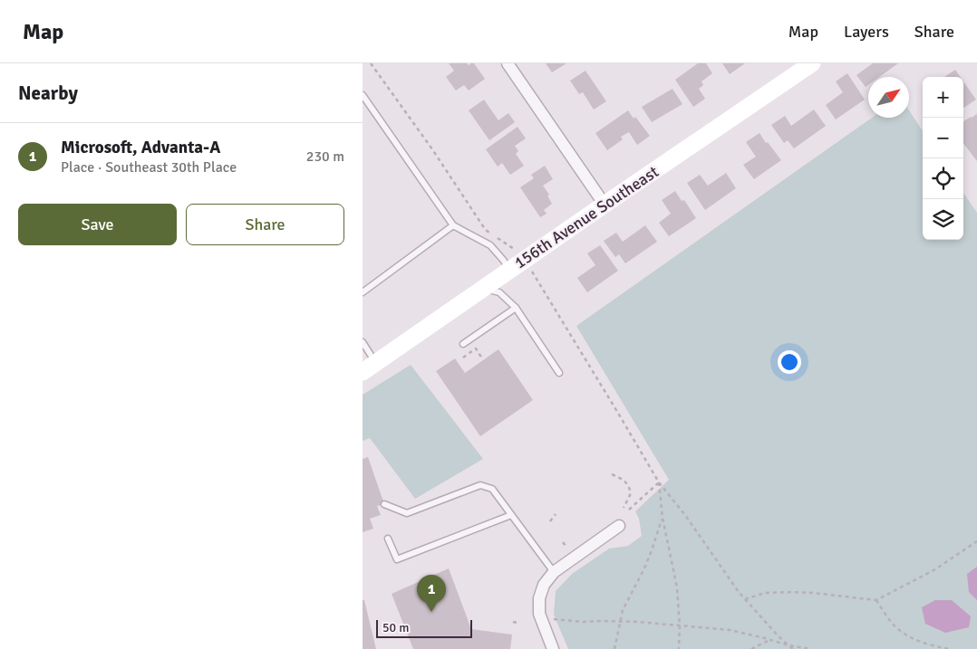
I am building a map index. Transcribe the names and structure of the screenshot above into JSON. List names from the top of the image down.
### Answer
{
  "streets": {
    "street": ["156th Avenue Southeast"]
  },
  "scale_bar": "50 m",
  "north": "top right",
  "page": {
    "header": "Map",
    "nav": ["Map", "Layers", "Share"],
    "heading": "Nearby",
    "map_buttons": ["+", "−"],
    "list": [
      {
        "mark": "1",
        "name": "Microsoft, Advanta-A",
        "note": "Place · Southeast 30th Place",
        "value": "230 m"
      }
    ],
    "buttons": ["Save", "Share"],
    "pins": "1",
    "scale": "50 m"
  }
}
